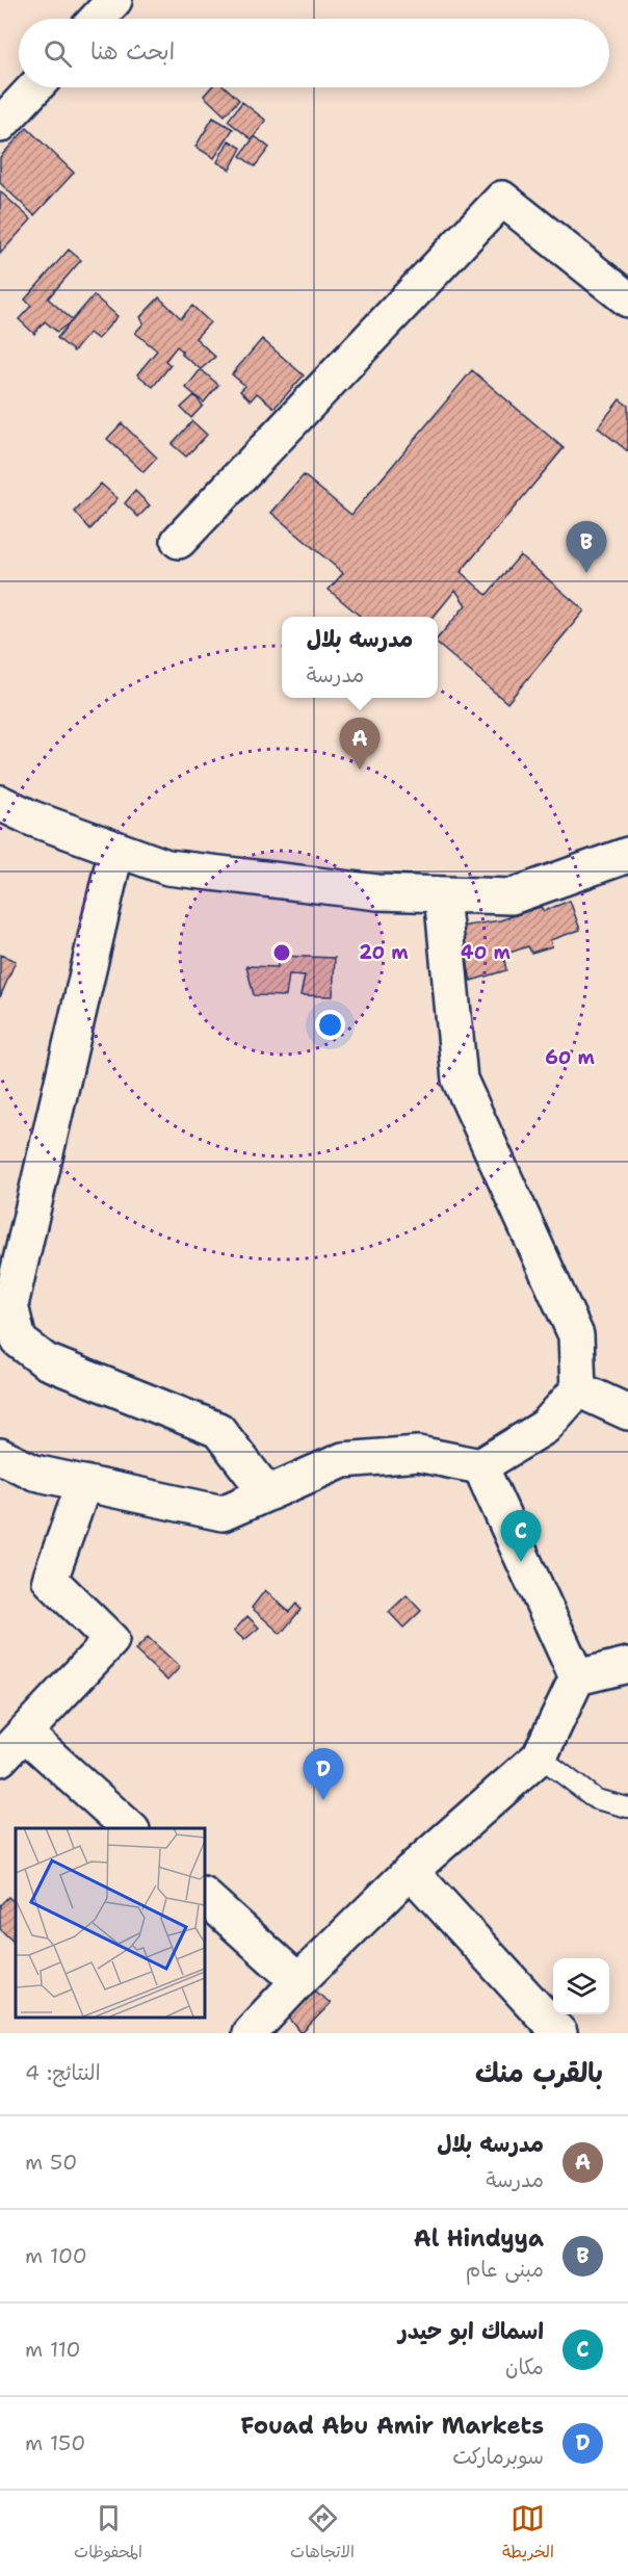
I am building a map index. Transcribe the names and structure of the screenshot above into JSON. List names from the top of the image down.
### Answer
{
  "page": {
    "search": "ابحث هنا",
    "pins": [
      "B",
      "A",
      "C",
      "D"
    ],
    "popup": ["مدرسه بلال", "مدرسة"],
    "heading": ["بالقرب منك", "النتائج: 4"],
    "list": [
      {
        "mark": "A",
        "name": "مدرسه بلال",
        "note": "مدرسة",
        "value": "50 m"
      },
      {
        "mark": "B",
        "name": "Al Hindyya",
        "note": "مبنى عام",
        "value": "100 m"
      },
      {
        "mark": "C",
        "name": "اسماك ابو حيدر",
        "note": "مكان",
        "value": "110 m"
      },
      {
        "mark": "D",
        "name": "Fouad Abu Amir Markets",
        "note": "سوبرماركت",
        "value": "150 m"
      }
    ],
    "nav": ["الخريطة", "الاتجاهات", "المحفوظات"]
  },
  "rings": ["20 m", "40 m", "60 m"]
}
